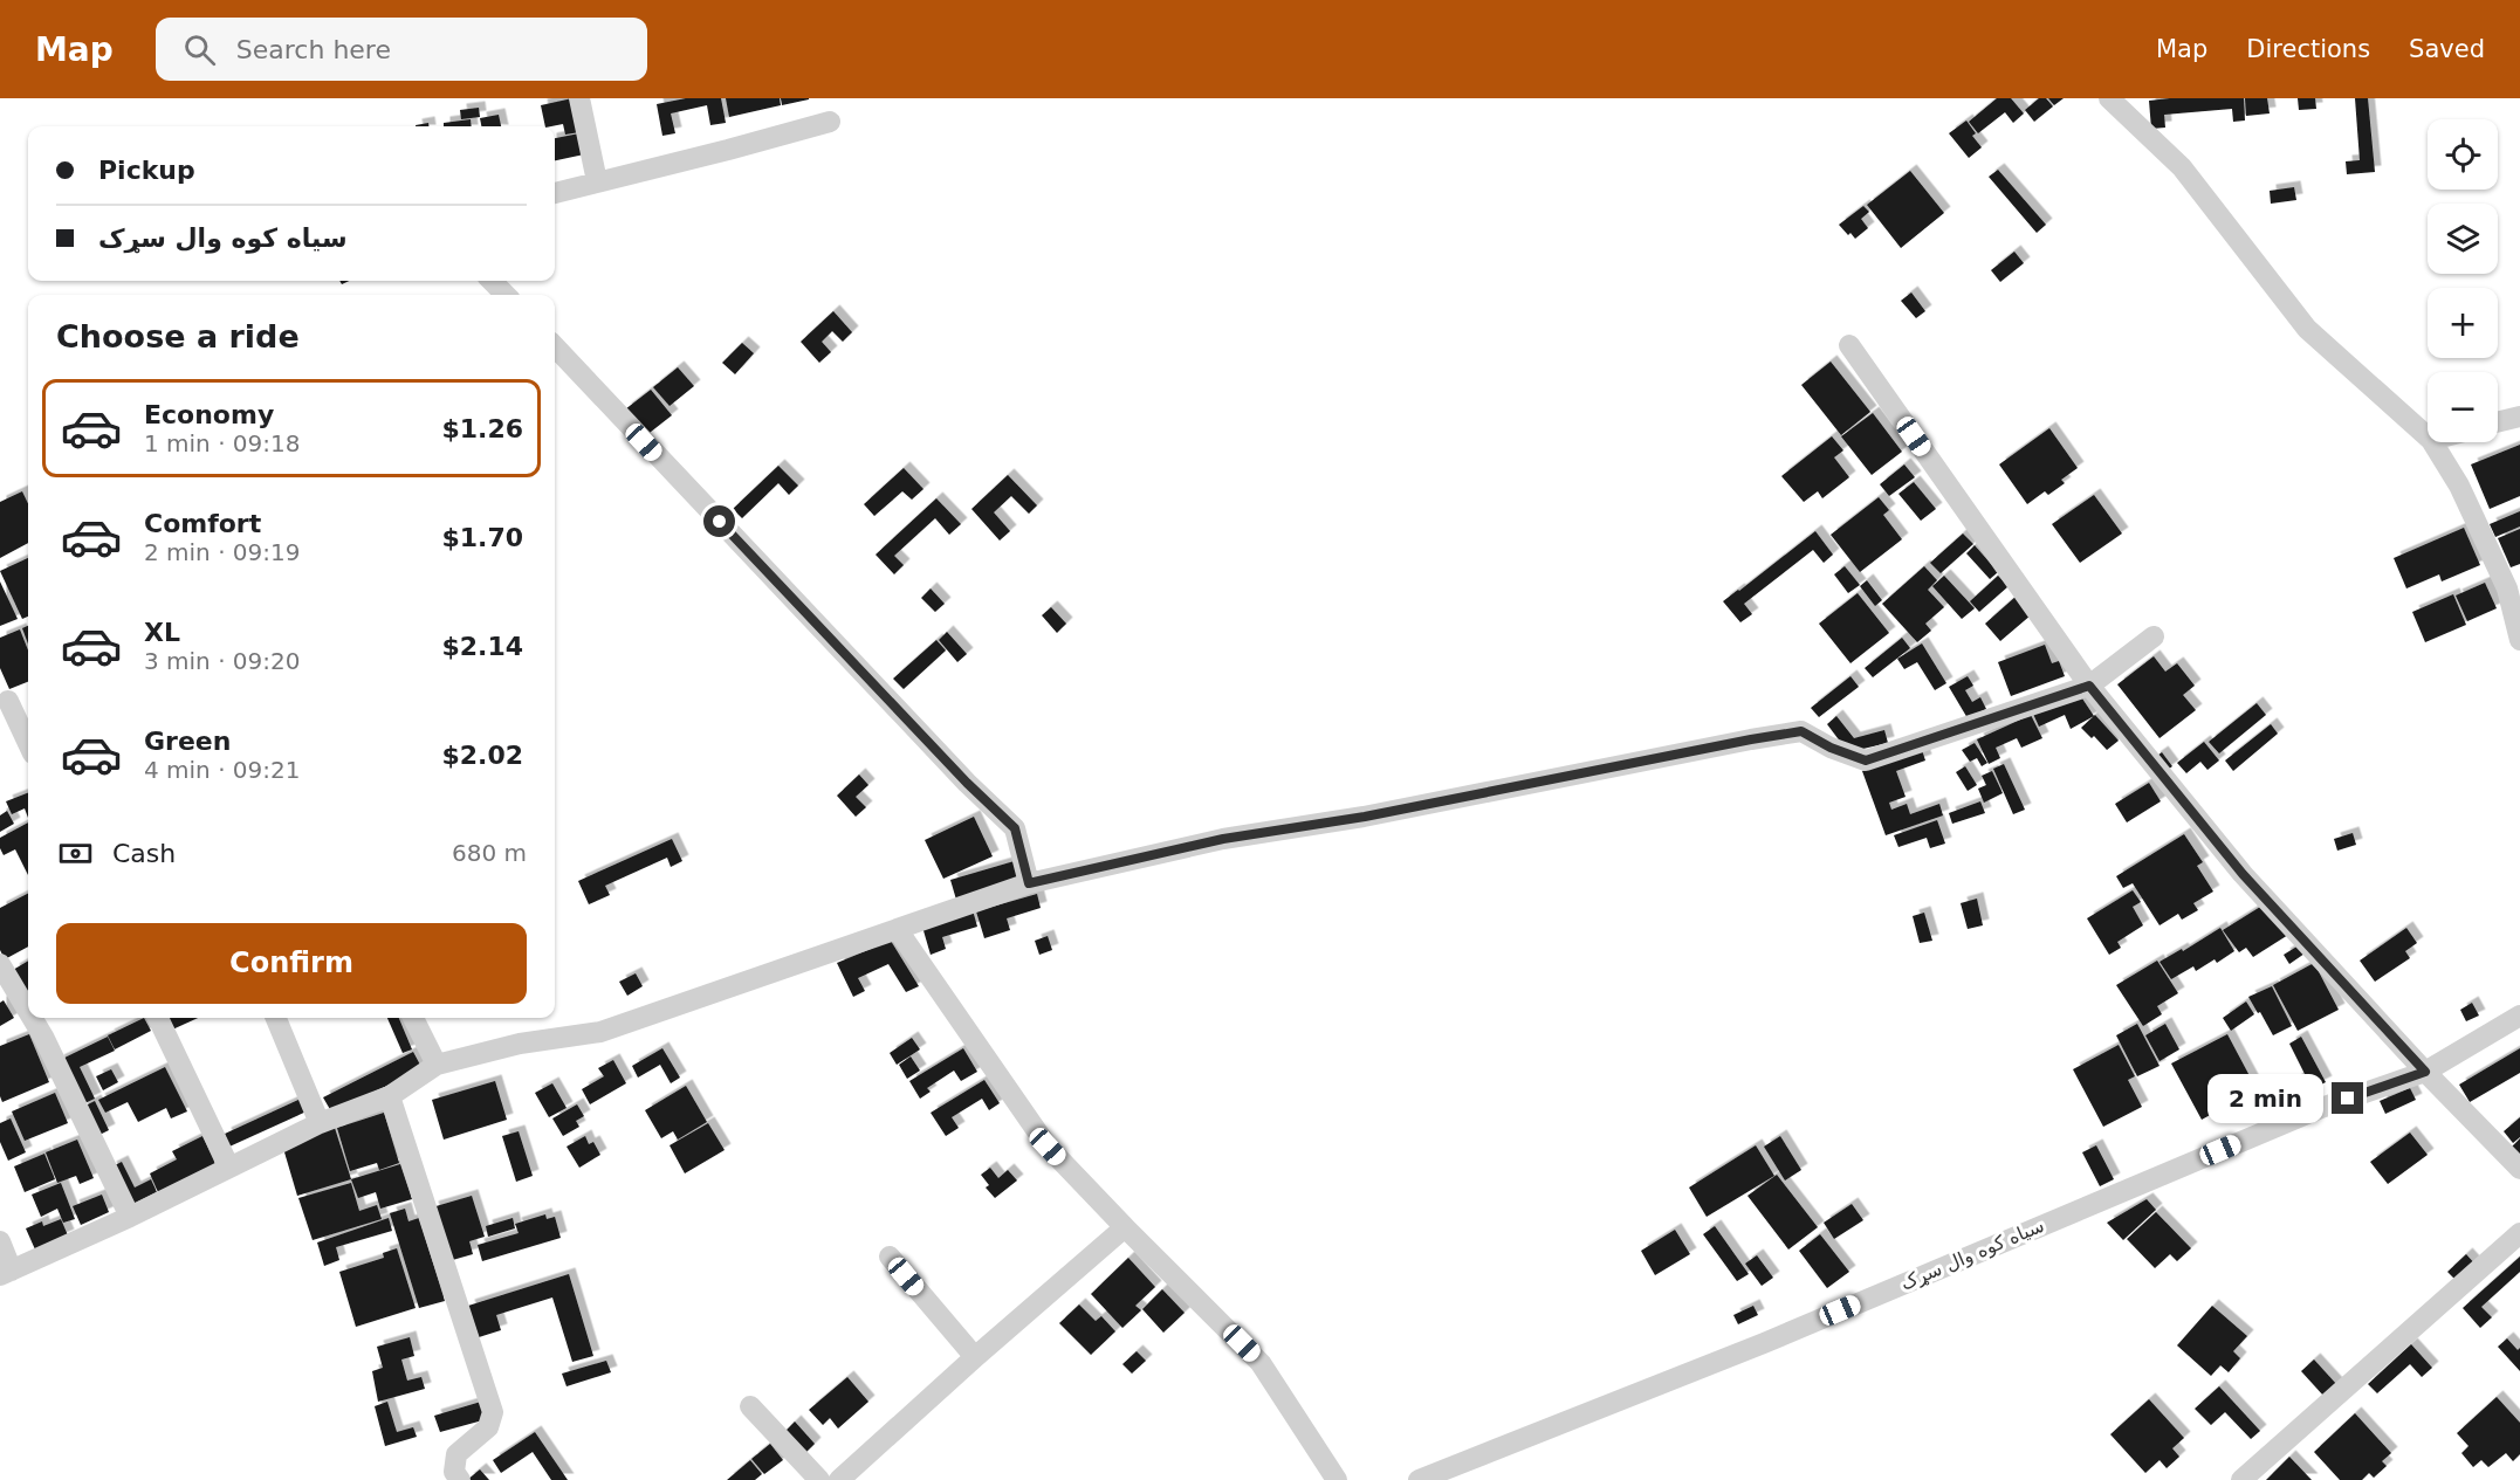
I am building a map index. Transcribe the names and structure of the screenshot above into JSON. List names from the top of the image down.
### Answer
{
  "streets": {
    "street": ["سیاه کوه وال سړک"]
  },
  "page": {
    "header": "Map",
    "search": "Search here",
    "nav": ["Map", "Directions", "Saved"],
    "map_buttons": ["+", "−"],
    "banner": ["Pickup", "سیاه کوه وال سړک"],
    "heading": "Choose a ride",
    "list": [
      {
        "name": "Economy",
        "note": "1 min · 09:18",
        "value": "$1.26"
      },
      {
        "name": "Comfort",
        "note": "2 min · 09:19",
        "value": "$1.70"
      },
      {
        "name": "XL",
        "note": "3 min · 09:20",
        "value": "$2.14"
      },
      {
        "name": "Green",
        "note": "4 min · 09:21",
        "value": "$2.02"
      }
    ],
    "pay": ["Cash", "680 m"],
    "buttons": "Confirm",
    "bubble": "2 min"
  }
}
